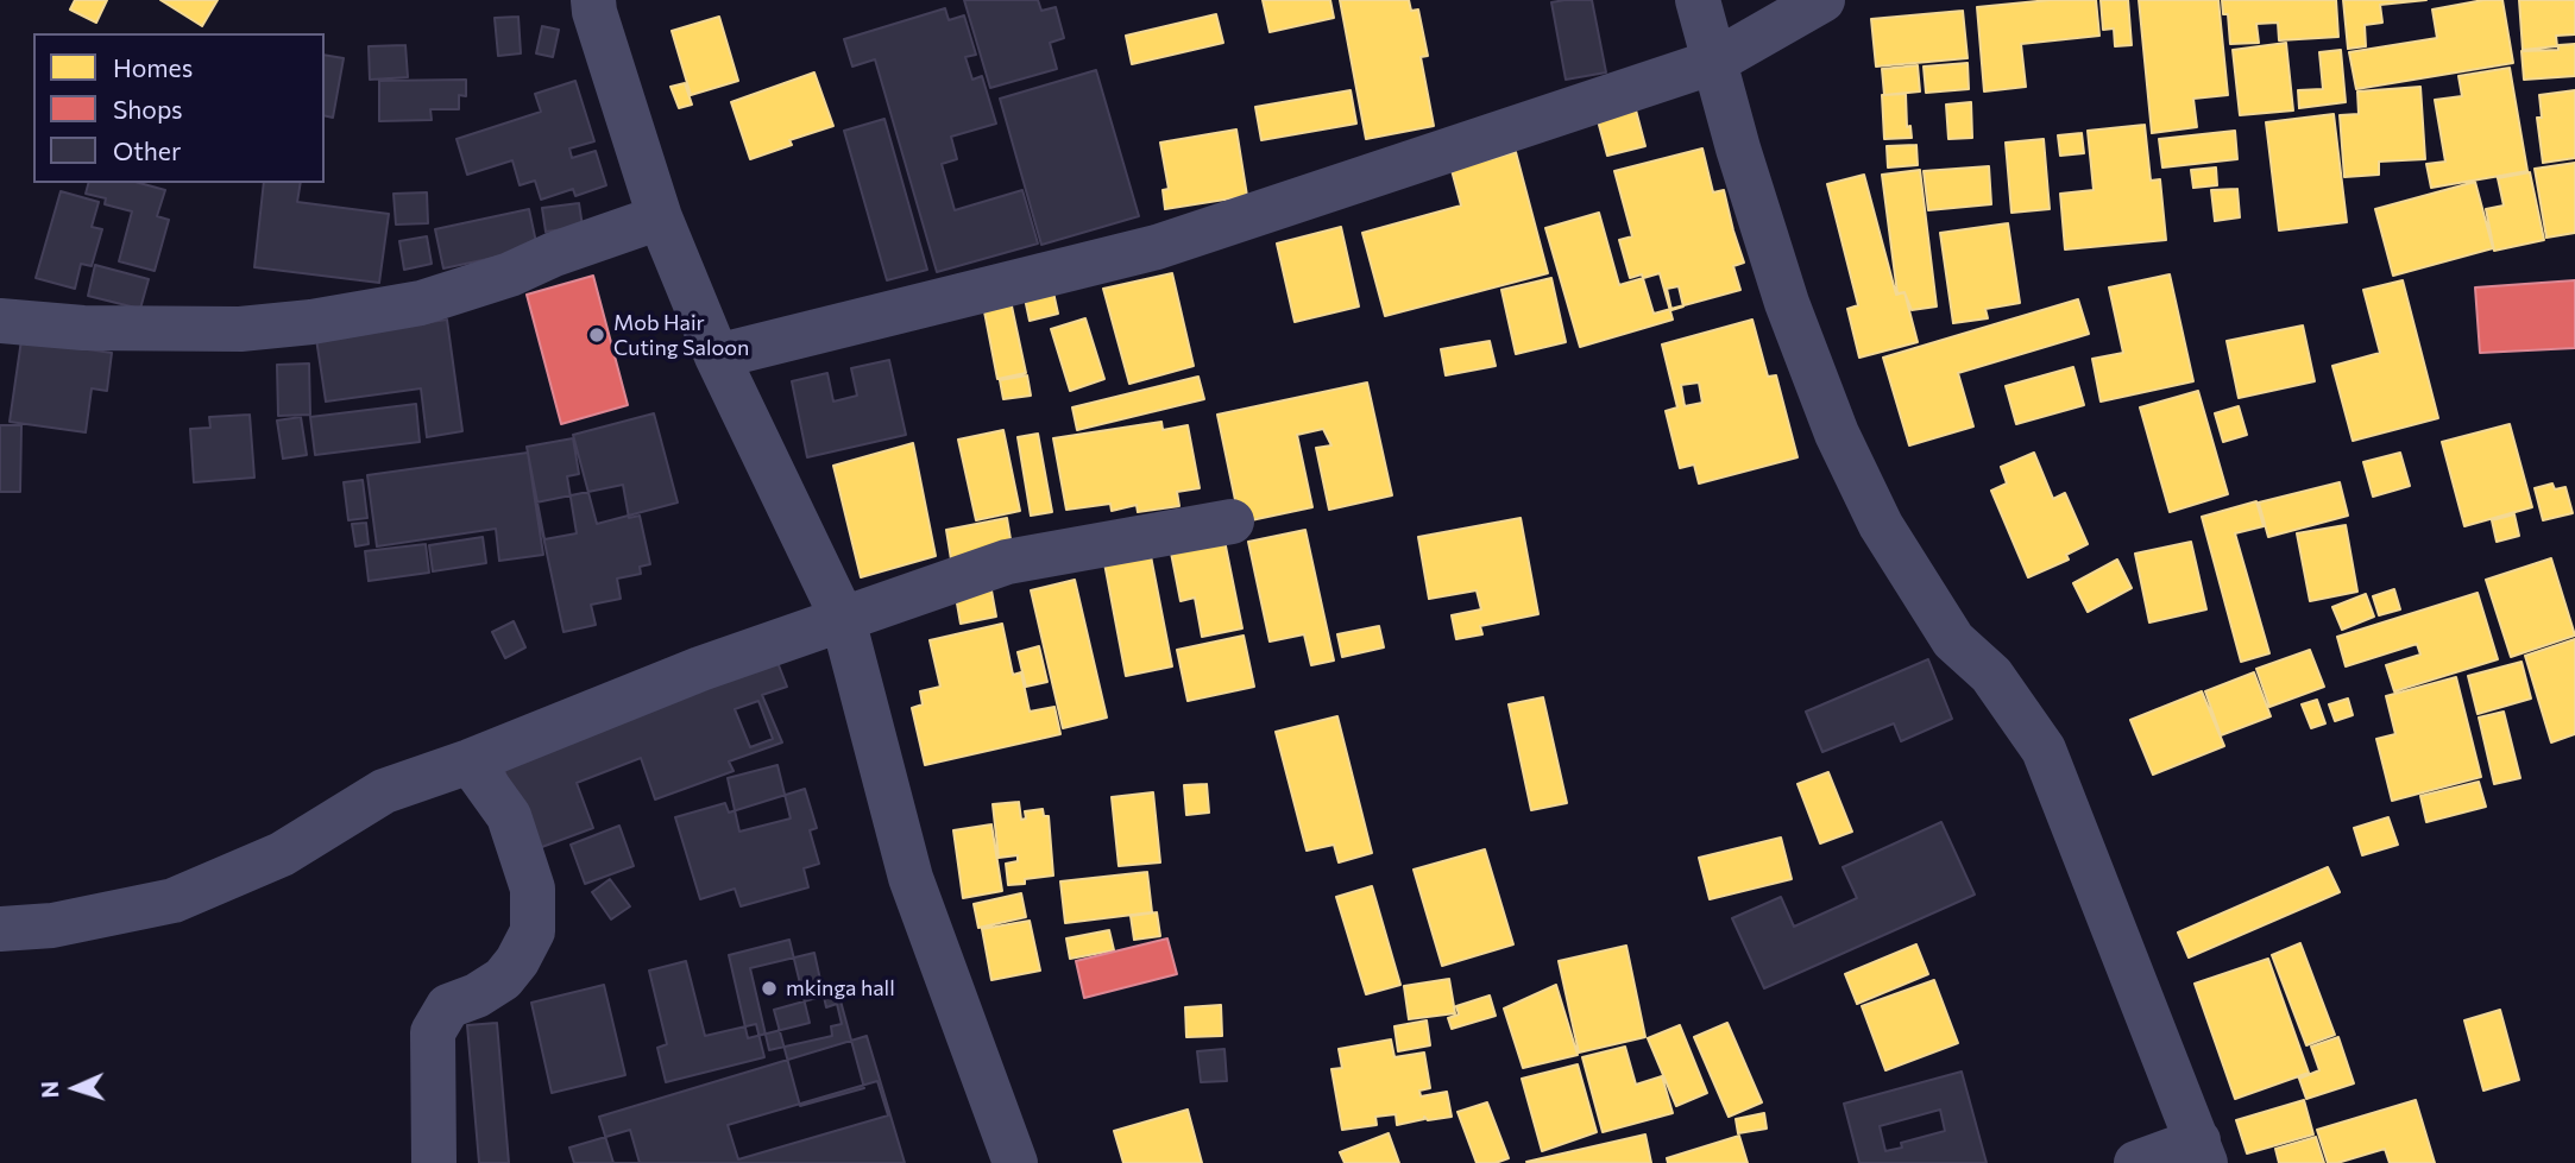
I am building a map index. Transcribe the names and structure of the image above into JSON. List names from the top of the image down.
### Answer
{
  "places": ["Mob Hair Cuting Saloon", "mkinga hall"],
  "legend": ["Homes", "Shops", "Other"],
  "north": "left"
}
